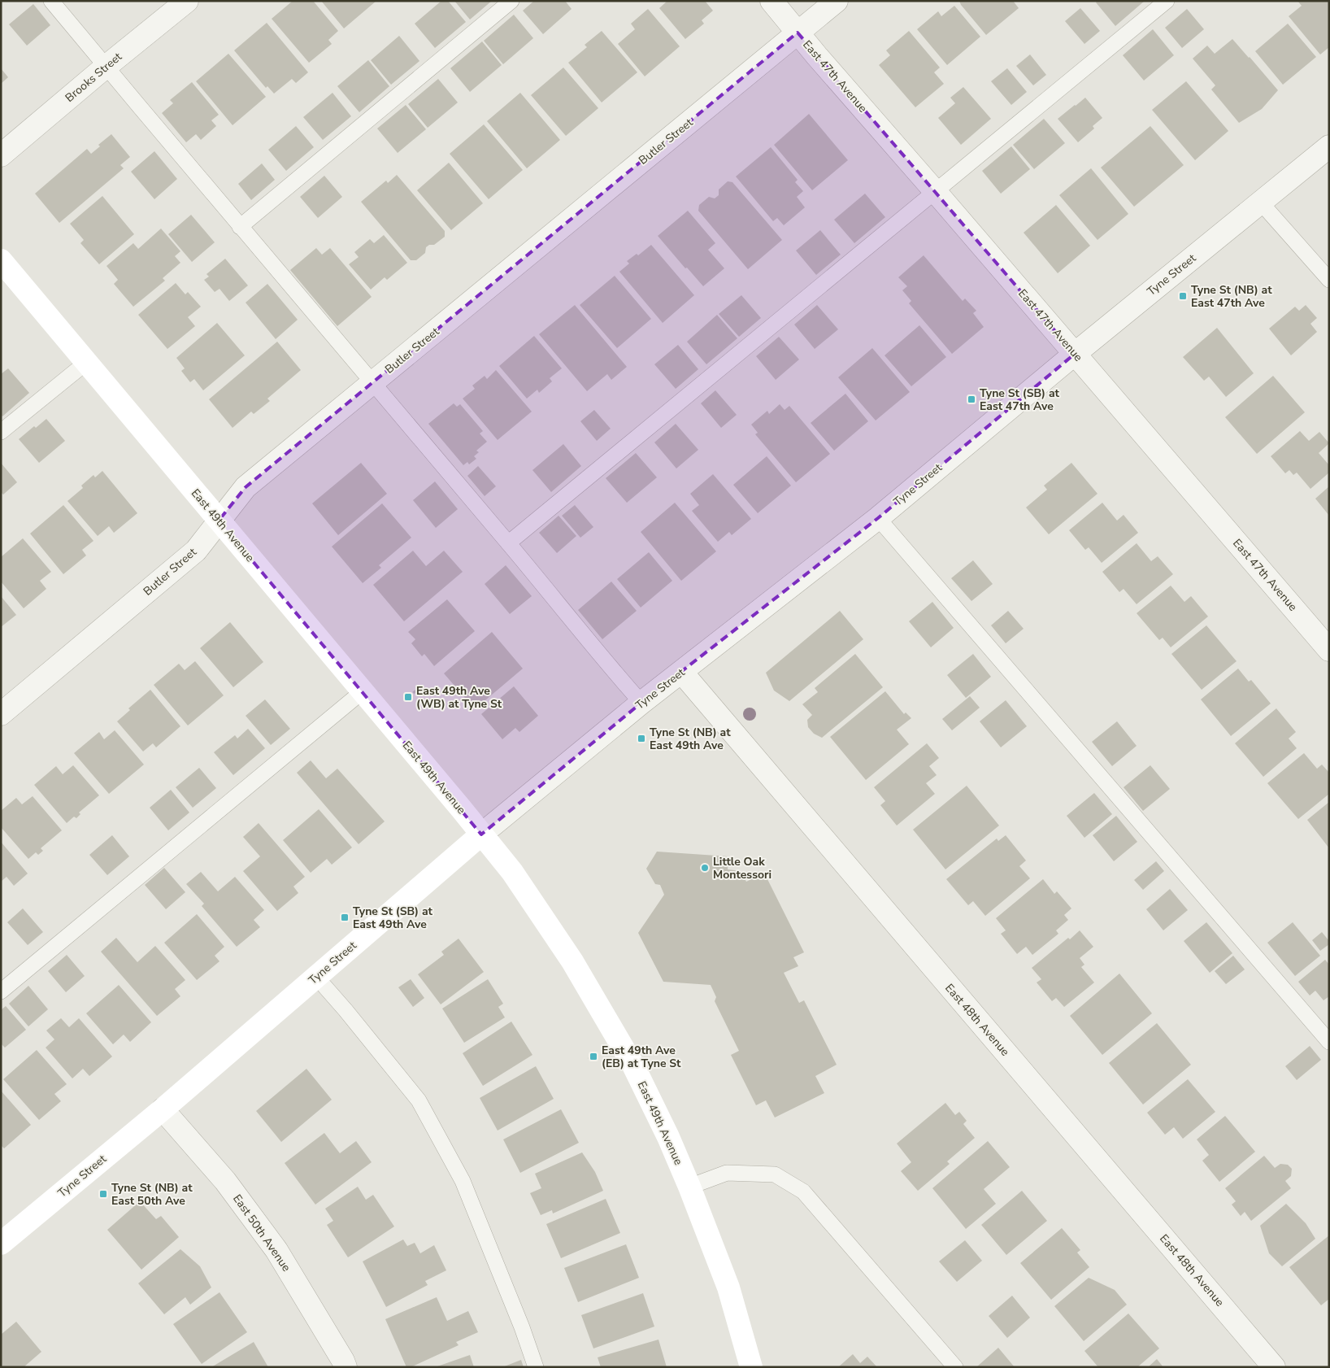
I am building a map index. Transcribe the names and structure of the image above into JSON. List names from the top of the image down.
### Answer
{
  "streets": {
    "street": [
      "East 47th Avenue",
      "Brooks Street",
      "Butler Street",
      "Tyne Street",
      "East 49th Avenue",
      "East 48th Avenue",
      "East 50th Avenue"
    ]
  },
  "crossings": [
    ["East 47th Avenue", "Butler Street"],
    ["East 47th Avenue", "Tyne Street"],
    ["Butler Street", "East 49th Avenue"],
    ["Tyne Street", "East 49th Avenue"],
    ["Tyne Street", "East 48th Avenue"],
    ["Tyne Street", "East 50th Avenue"]
  ],
  "places": {
    "transit": [
      "Tyne St (NB) at East 47th Ave",
      "Tyne St (SB) at East 47th Ave",
      "East 49th Ave (WB) at Tyne St",
      "Tyne St (NB) at East 49th Ave",
      "Tyne St (SB) at East 49th Ave",
      "East 49th Ave (EB) at Tyne St",
      "Tyne St (NB) at East 50th Ave"
    ],
    "other": ["Little Oak Montessori"]
  }
}
